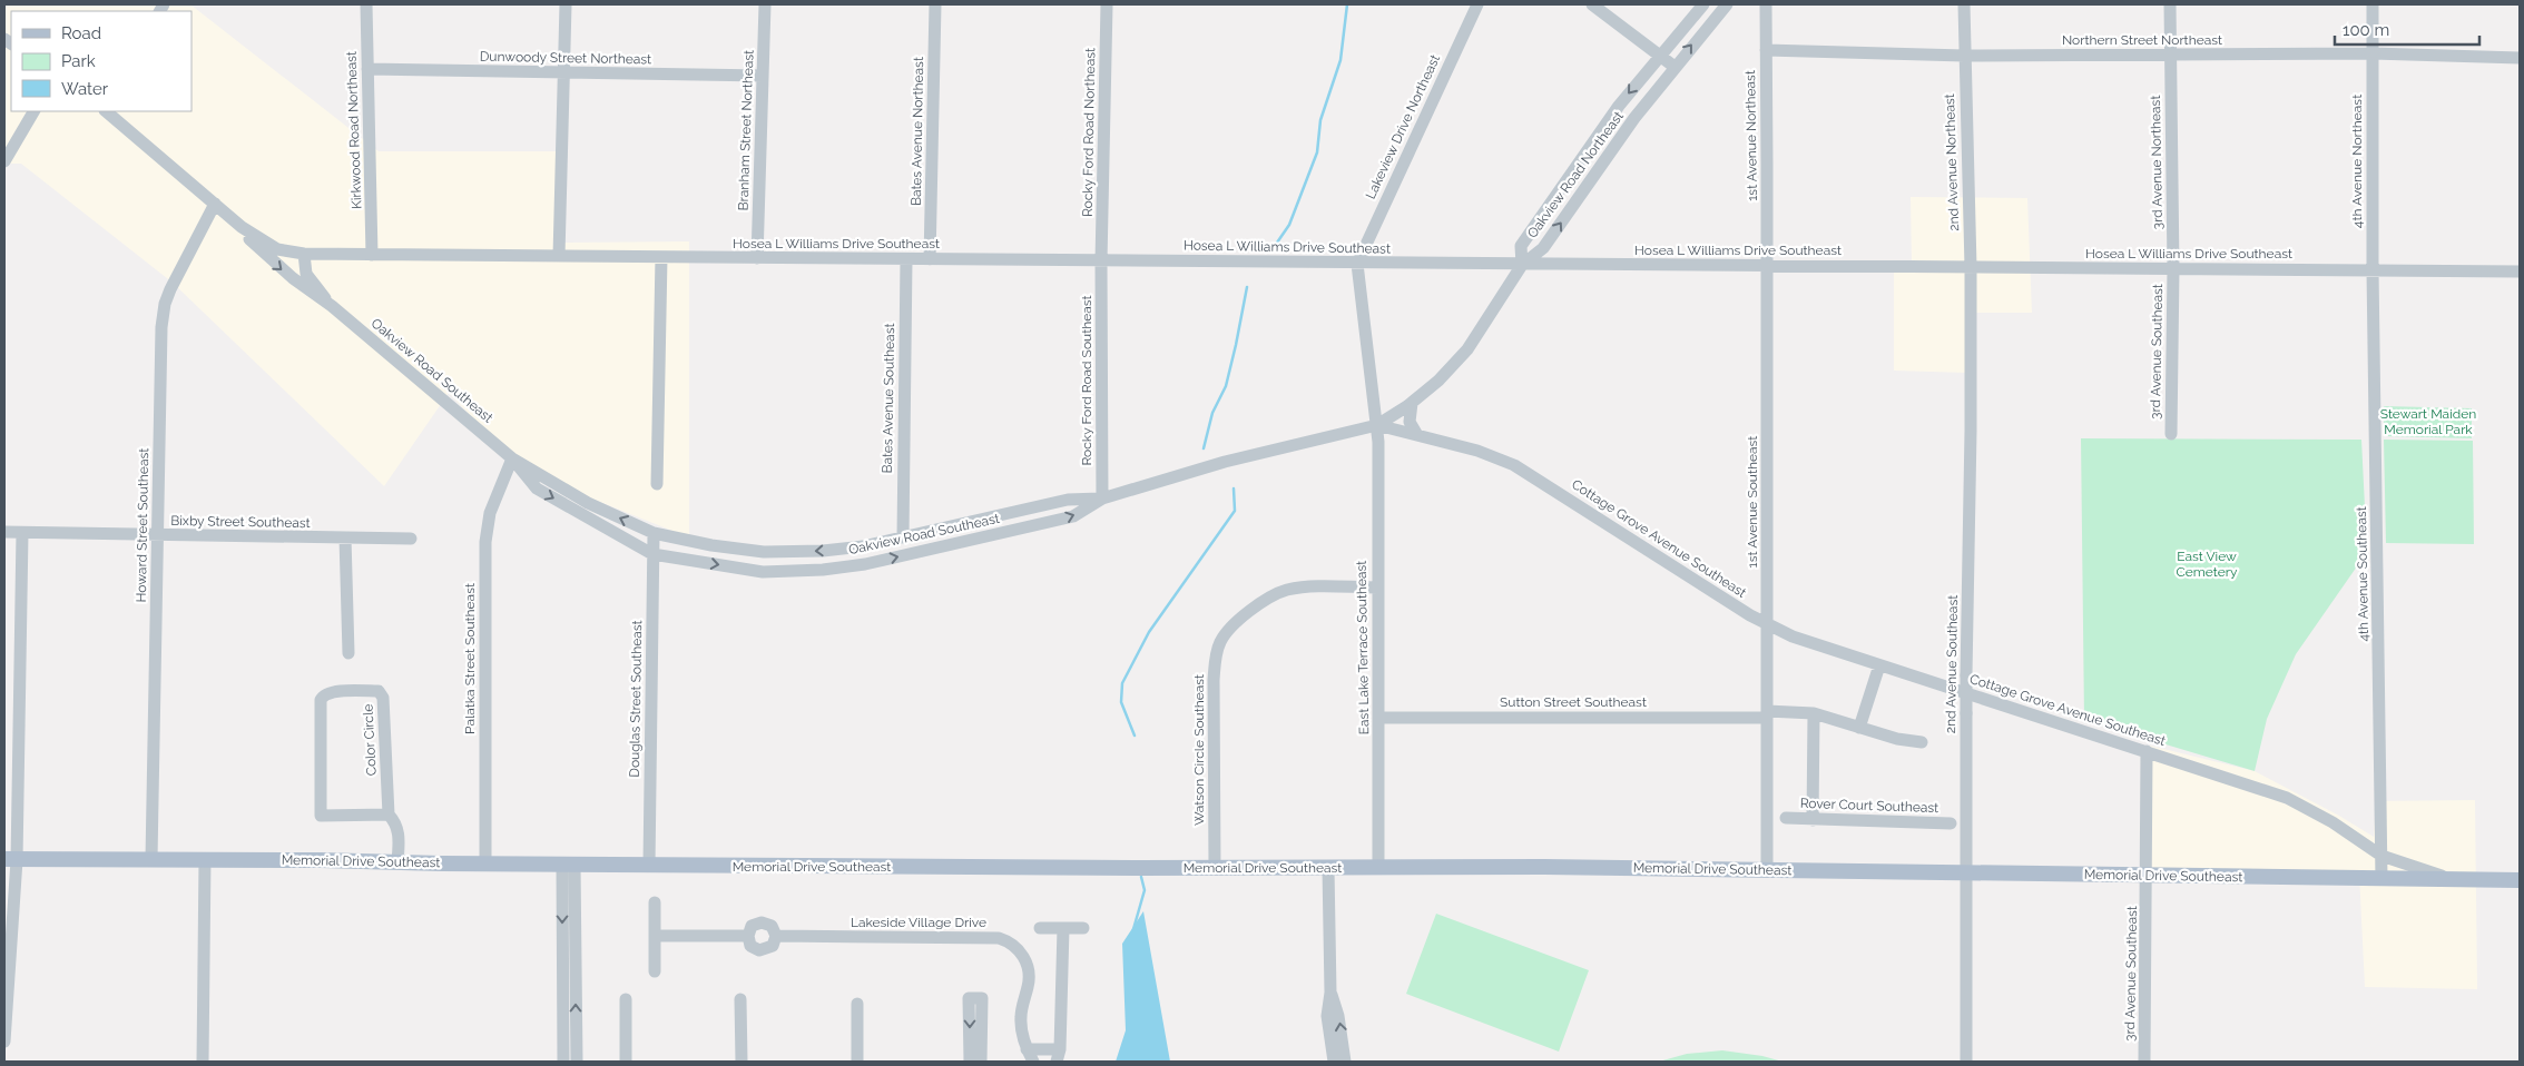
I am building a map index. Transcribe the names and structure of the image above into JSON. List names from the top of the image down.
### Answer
{
  "streets": {
    "main road": ["Memorial Drive Southeast"],
    "street": [
      "Northern Street Northeast",
      "Dunwoody Street Northeast",
      "Lakeview Drive Northeast",
      "Kirkwood Road Northeast",
      "Branham Street Northeast",
      "Bates Avenue Northeast",
      "Rocky Ford Road Northeast",
      "1st Avenue Northeast",
      "4th Avenue Northeast",
      "2nd Avenue Northeast",
      "3rd Avenue Northeast",
      "Oakview Road Northeast",
      "Hosea L Williams Drive Southeast",
      "3rd Avenue Southeast",
      "Oakview Road Southeast",
      "Rocky Ford Road Southeast",
      "Bates Avenue Southeast",
      "1st Avenue Southeast",
      "Bixby Street Southeast",
      "Howard Street Southeast",
      "Cottage Grove Avenue Southeast",
      "4th Avenue Southeast",
      "East Lake Terrace Southeast",
      "Palatka Street Southeast",
      "2nd Avenue Southeast",
      "Douglas Street Southeast",
      "Sutton Street Southeast",
      "Color Circle",
      "Watson Circle Southeast",
      "Rover Court Southeast",
      "Lakeside Village Drive"
    ]
  },
  "crossings": [
    ["Northern Street Northeast", "1st Avenue Northeast"],
    ["Northern Street Northeast", "4th Avenue Northeast"],
    ["Northern Street Northeast", "2nd Avenue Northeast"],
    ["Northern Street Northeast", "3rd Avenue Northeast"],
    ["Dunwoody Street Northeast", "Kirkwood Road Northeast"],
    ["Dunwoody Street Northeast", "Branham Street Northeast"],
    ["Lakeview Drive Northeast", "Hosea L Williams Drive Southeast"],
    ["Lakeview Drive Northeast", "East Lake Terrace Southeast"],
    ["Kirkwood Road Northeast", "Hosea L Williams Drive Southeast"],
    ["Branham Street Northeast", "Hosea L Williams Drive Southeast"],
    ["Bates Avenue Northeast", "Hosea L Williams Drive Southeast"],
    ["Rocky Ford Road Northeast", "Hosea L Williams Drive Southeast"],
    ["Rocky Ford Road Northeast", "Rocky Ford Road Southeast"],
    ["1st Avenue Northeast", "Hosea L Williams Drive Southeast"],
    ["1st Avenue Northeast", "1st Avenue Southeast"],
    ["4th Avenue Northeast", "Hosea L Williams Drive Southeast"],
    ["4th Avenue Northeast", "4th Avenue Southeast"],
    ["2nd Avenue Northeast", "Hosea L Williams Drive Southeast"],
    ["2nd Avenue Northeast", "2nd Avenue Southeast"],
    ["3rd Avenue Northeast", "Hosea L Williams Drive Southeast"],
    ["3rd Avenue Northeast", "3rd Avenue Southeast"],
    ["Oakview Road Northeast", "Hosea L Williams Drive Southeast"],
    ["Oakview Road Northeast", "Oakview Road Southeast"],
    ["Hosea L Williams Drive Southeast", "3rd Avenue Southeast"],
    ["Hosea L Williams Drive Southeast", "Oakview Road Southeast"],
    ["Hosea L Williams Drive Southeast", "Rocky Ford Road Southeast"],
    ["Hosea L Williams Drive Southeast", "Bates Avenue Southeast"],
    ["Hosea L Williams Drive Southeast", "1st Avenue Southeast"],
    ["Hosea L Williams Drive Southeast", "Howard Street Southeast"],
    ["Hosea L Williams Drive Southeast", "4th Avenue Southeast"],
    ["Hosea L Williams Drive Southeast", "East Lake Terrace Southeast"],
    ["Hosea L Williams Drive Southeast", "2nd Avenue Southeast"],
    ["3rd Avenue Southeast", "Cottage Grove Avenue Southeast"],
    ["3rd Avenue Southeast", "Memorial Drive Southeast"],
    ["Oakview Road Southeast", "Rocky Ford Road Southeast"],
    ["Oakview Road Southeast", "Bates Avenue Southeast"],
    ["Oakview Road Southeast", "Cottage Grove Avenue Southeast"],
    ["Oakview Road Southeast", "East Lake Terrace Southeast"],
    ["Oakview Road Southeast", "Palatka Street Southeast"],
    ["Oakview Road Southeast", "Douglas Street Southeast"],
    ["1st Avenue Southeast", "Cottage Grove Avenue Southeast"],
    ["1st Avenue Southeast", "Sutton Street Southeast"],
    ["1st Avenue Southeast", "Memorial Drive Southeast"],
    ["Bixby Street Southeast", "Howard Street Southeast"],
    ["Howard Street Southeast", "Memorial Drive Southeast"],
    ["Cottage Grove Avenue Southeast", "4th Avenue Southeast"],
    ["Cottage Grove Avenue Southeast", "East Lake Terrace Southeast"],
    ["Cottage Grove Avenue Southeast", "Memorial Drive Southeast"],
    ["4th Avenue Southeast", "Memorial Drive Southeast"],
    ["East Lake Terrace Southeast", "Sutton Street Southeast"],
    ["East Lake Terrace Southeast", "Watson Circle Southeast"],
    ["East Lake Terrace Southeast", "Memorial Drive Southeast"],
    ["Palatka Street Southeast", "Memorial Drive Southeast"],
    ["2nd Avenue Southeast", "Memorial Drive Southeast"],
    ["Douglas Street Southeast", "Memorial Drive Southeast"],
    ["Color Circle", "Memorial Drive Southeast"],
    ["Watson Circle Southeast", "Memorial Drive Southeast"]
  ],
  "parks": ["Stewart Maiden Memorial Park", "East View Cemetery"],
  "legend": ["Road", "Park", "Water"],
  "scale_bar": "100 m"
}
